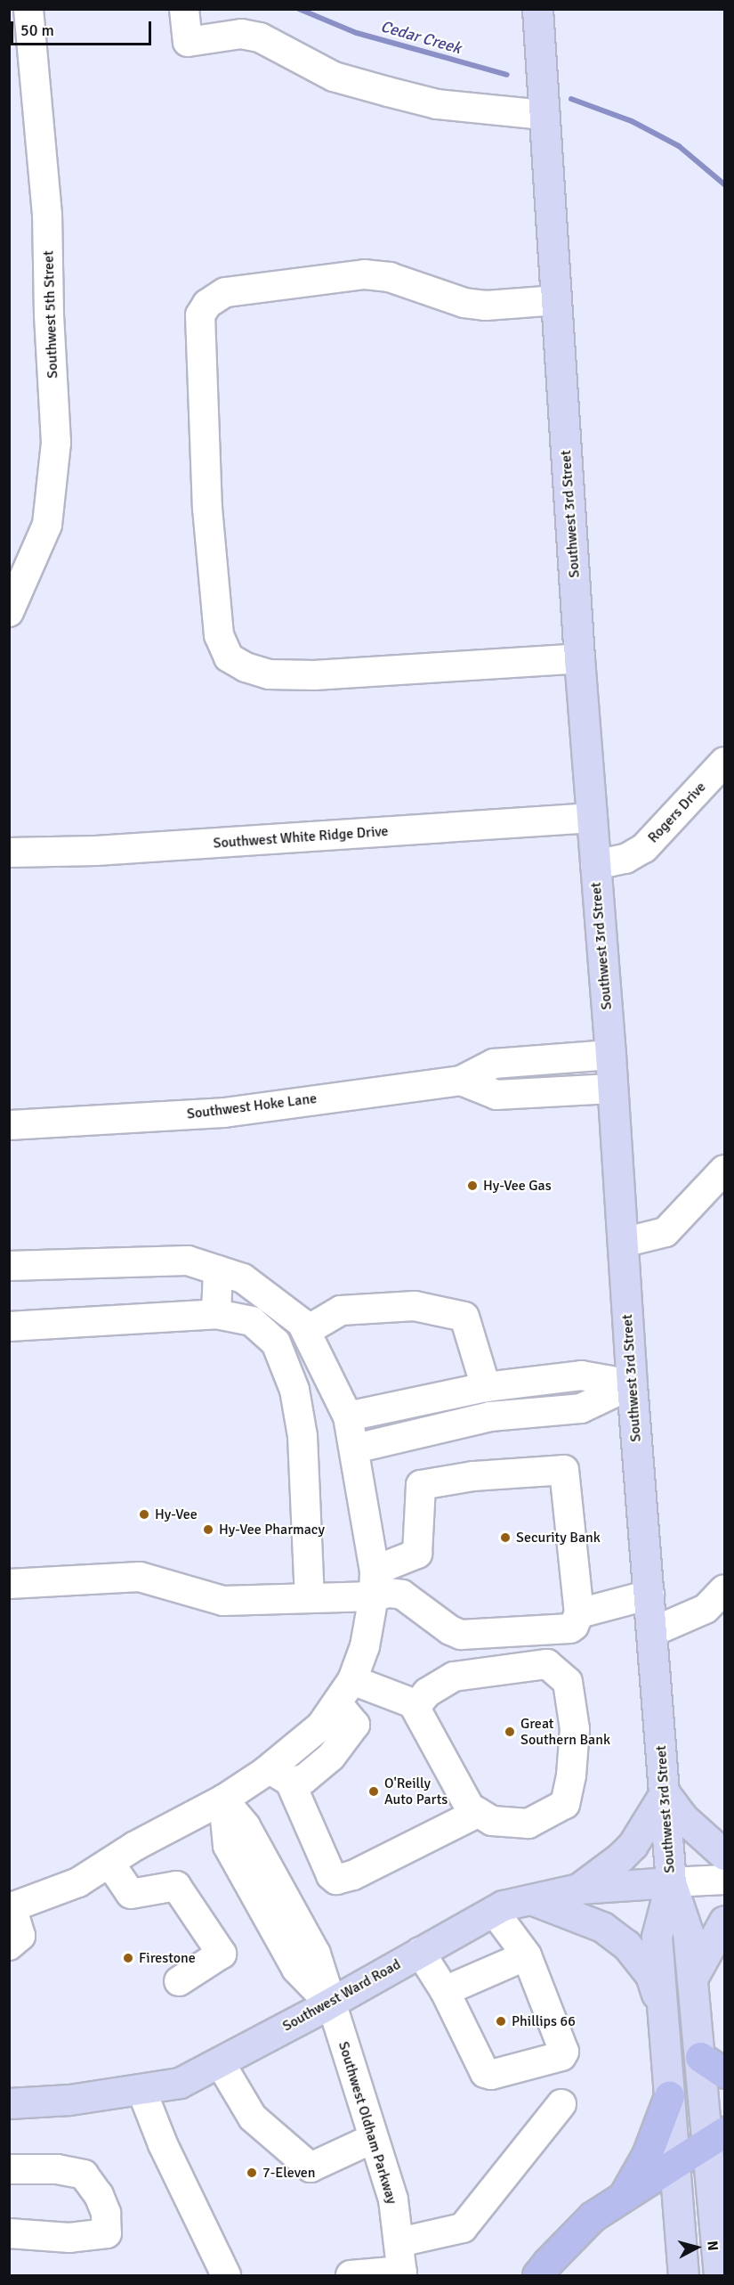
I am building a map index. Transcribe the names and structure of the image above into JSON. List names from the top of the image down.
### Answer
{
  "streets": {
    "main road": ["Southwest 3rd Street", "Southwest Ward Road"],
    "street": [
      "Southwest 5th Street",
      "Rogers Drive",
      "Southwest White Ridge Drive",
      "Southwest Hoke Lane",
      "Southwest Oldham Parkway"
    ]
  },
  "crossings": [
    ["Southwest 3rd Street", "Rogers Drive"],
    ["Southwest 3rd Street", "Southwest White Ridge Drive"],
    ["Southwest 3rd Street", "Southwest Hoke Lane"],
    ["Southwest 3rd Street", "Southwest Ward Road"],
    ["Southwest Ward Road", "Southwest Oldham Parkway"]
  ],
  "water": ["Cedar Creek"],
  "places": [
    "Hy-Vee Gas",
    "Hy-Vee",
    "Hy-Vee Pharmacy",
    "Security Bank",
    "Great Southern Bank",
    "O'Reilly Auto Parts",
    "Firestone",
    "Phillips 66",
    "7-Eleven"
  ],
  "scale_bar": "50 m",
  "north": "right"
}
